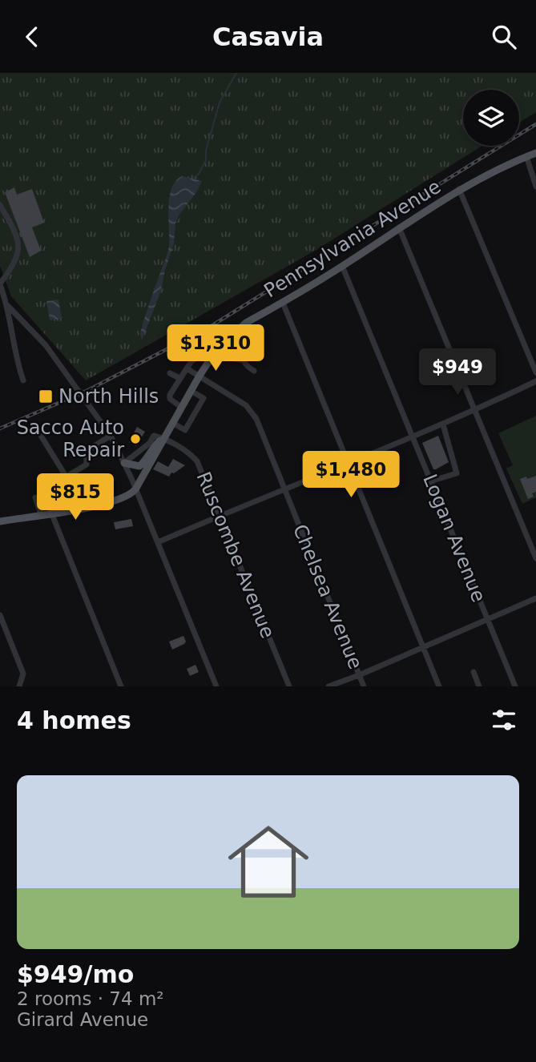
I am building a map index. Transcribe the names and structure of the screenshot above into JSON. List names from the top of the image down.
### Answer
{
  "streets": {
    "main road": ["Pennsylvania Avenue"],
    "street": ["Logan Avenue", "Ruscombe Avenue", "Chelsea Avenue"]
  },
  "crossings": [
    ["Pennsylvania Avenue", "Logan Avenue"],
    ["Pennsylvania Avenue", "Ruscombe Avenue"],
    ["Pennsylvania Avenue", "Chelsea Avenue"]
  ],
  "places": {
    "transit": ["North Hills"],
    "other": ["Sacco Auto Repair"]
  },
  "page": {
    "header": "Casavia",
    "price": [
      "$1,310",
      "$949",
      "$1,480",
      "$815"
    ],
    "heading": "4 homes",
    "list": [
      {
        "name": "$949/mo",
        "note": "2 rooms · 74 m² · Girard Avenue"
      }
    ]
  }
}
